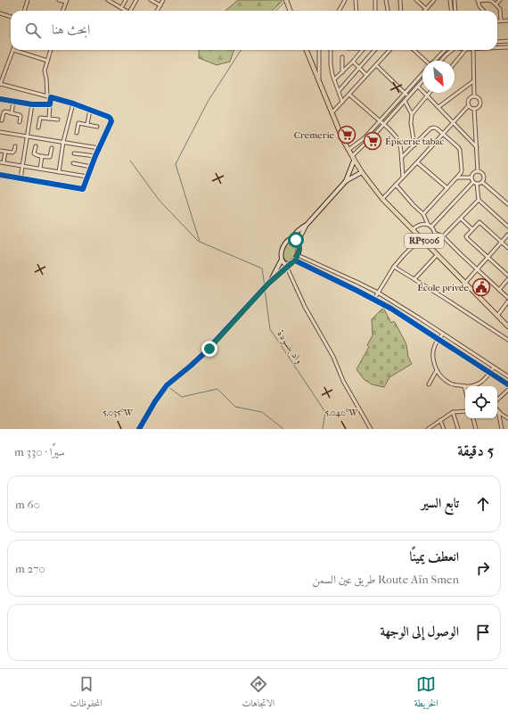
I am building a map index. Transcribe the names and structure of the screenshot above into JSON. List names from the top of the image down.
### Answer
{
  "streets": {
    "main road": ["RP5006"]
  },
  "water": ["واد بنسودة"],
  "places": {
    "supermarket": ["Cremerie", "Épicerie tabac"],
    "public building": ["École privée"]
  },
  "north": "bottom right",
  "page": {
    "search": "ابحث هنا",
    "heading": ["5 دقيقة", "سيرًا · 330 m"],
    "list": [
      ["تابع السير", "60 m"],
      ["انعطف يمينًا", "Route Aïn Smen طريق عين السمن", "270 m"],
      "الوصول إلى الوجهة"
    ],
    "nav": ["الخريطة", "الاتجاهات", "المحفوظات"]
  },
  "coordinates": ["5.035°W", "5.040°W"]
}
